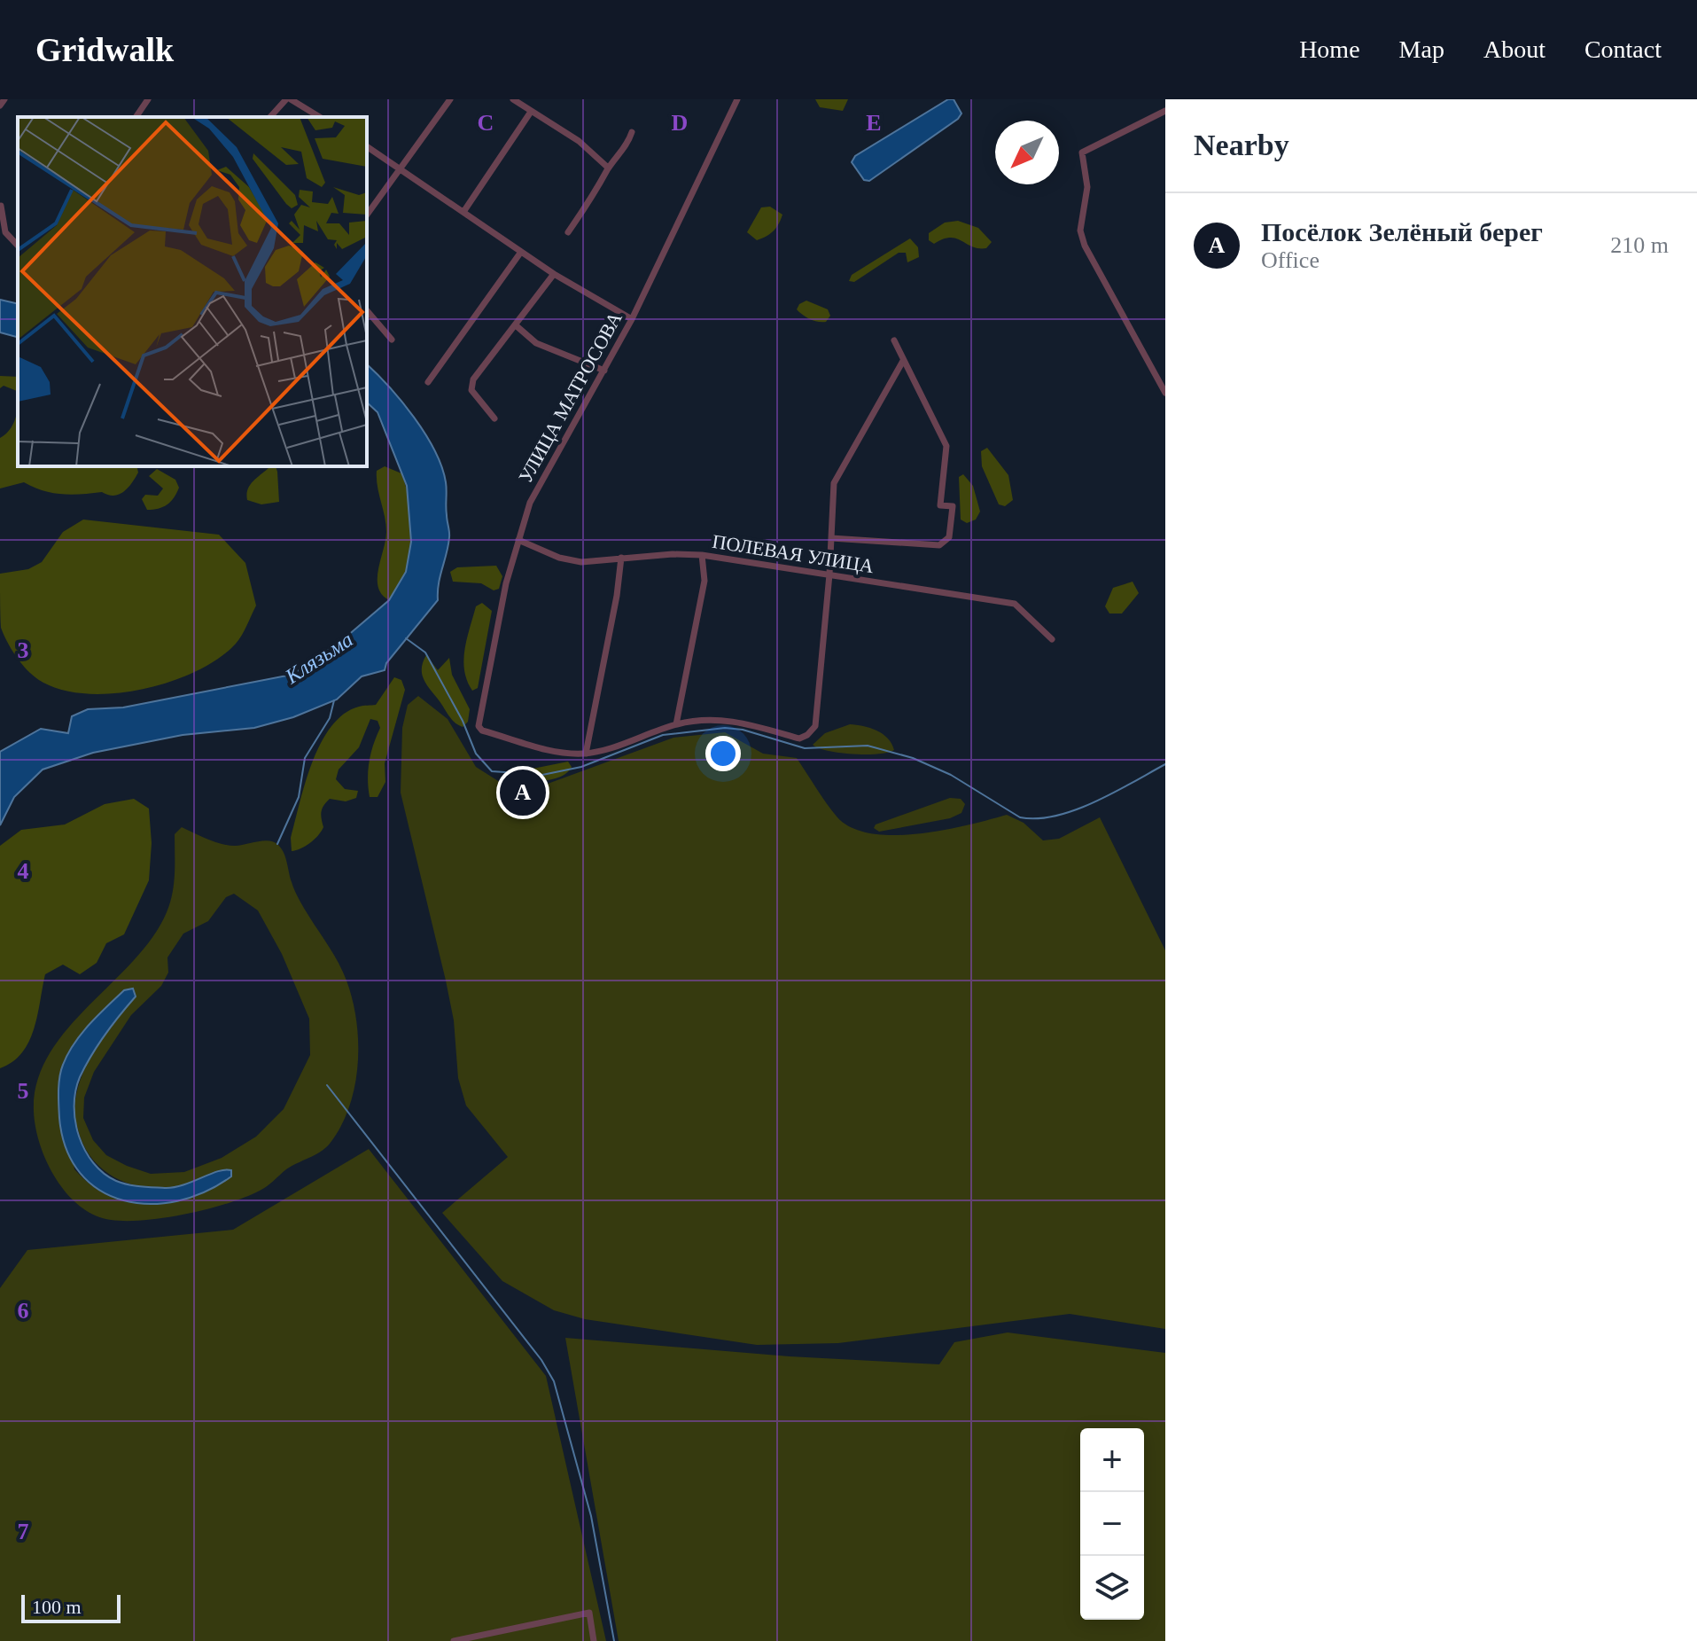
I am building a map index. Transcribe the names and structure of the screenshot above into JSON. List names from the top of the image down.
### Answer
{
  "streets": {
    "street": ["УЛИЦА МАТРОСОВА", "ПОЛЕВАЯ УЛИЦА"]
  },
  "crossings": [
    ["УЛИЦА МАТРОСОВА", "ПОЛЕВАЯ УЛИЦА"]
  ],
  "water": ["Клязьма"],
  "scale_bar": "100 m",
  "north": "bottom left",
  "page": {
    "header": "Gridwalk",
    "nav": [
      "Home",
      "Map",
      "About",
      "Contact"
    ],
    "heading": "Nearby",
    "list": [
      {
        "mark": "A",
        "name": "Посёлок Зелёный берег",
        "note": "Office",
        "value": "210 m"
      }
    ],
    "pins": "A",
    "map_buttons": ["+", "−"],
    "scale": "100 m"
  },
  "grid": {
    "columns": ["C", "D", "E"],
    "rows": [
      "3",
      "4",
      "5",
      "6",
      "7"
    ]
  }
}
